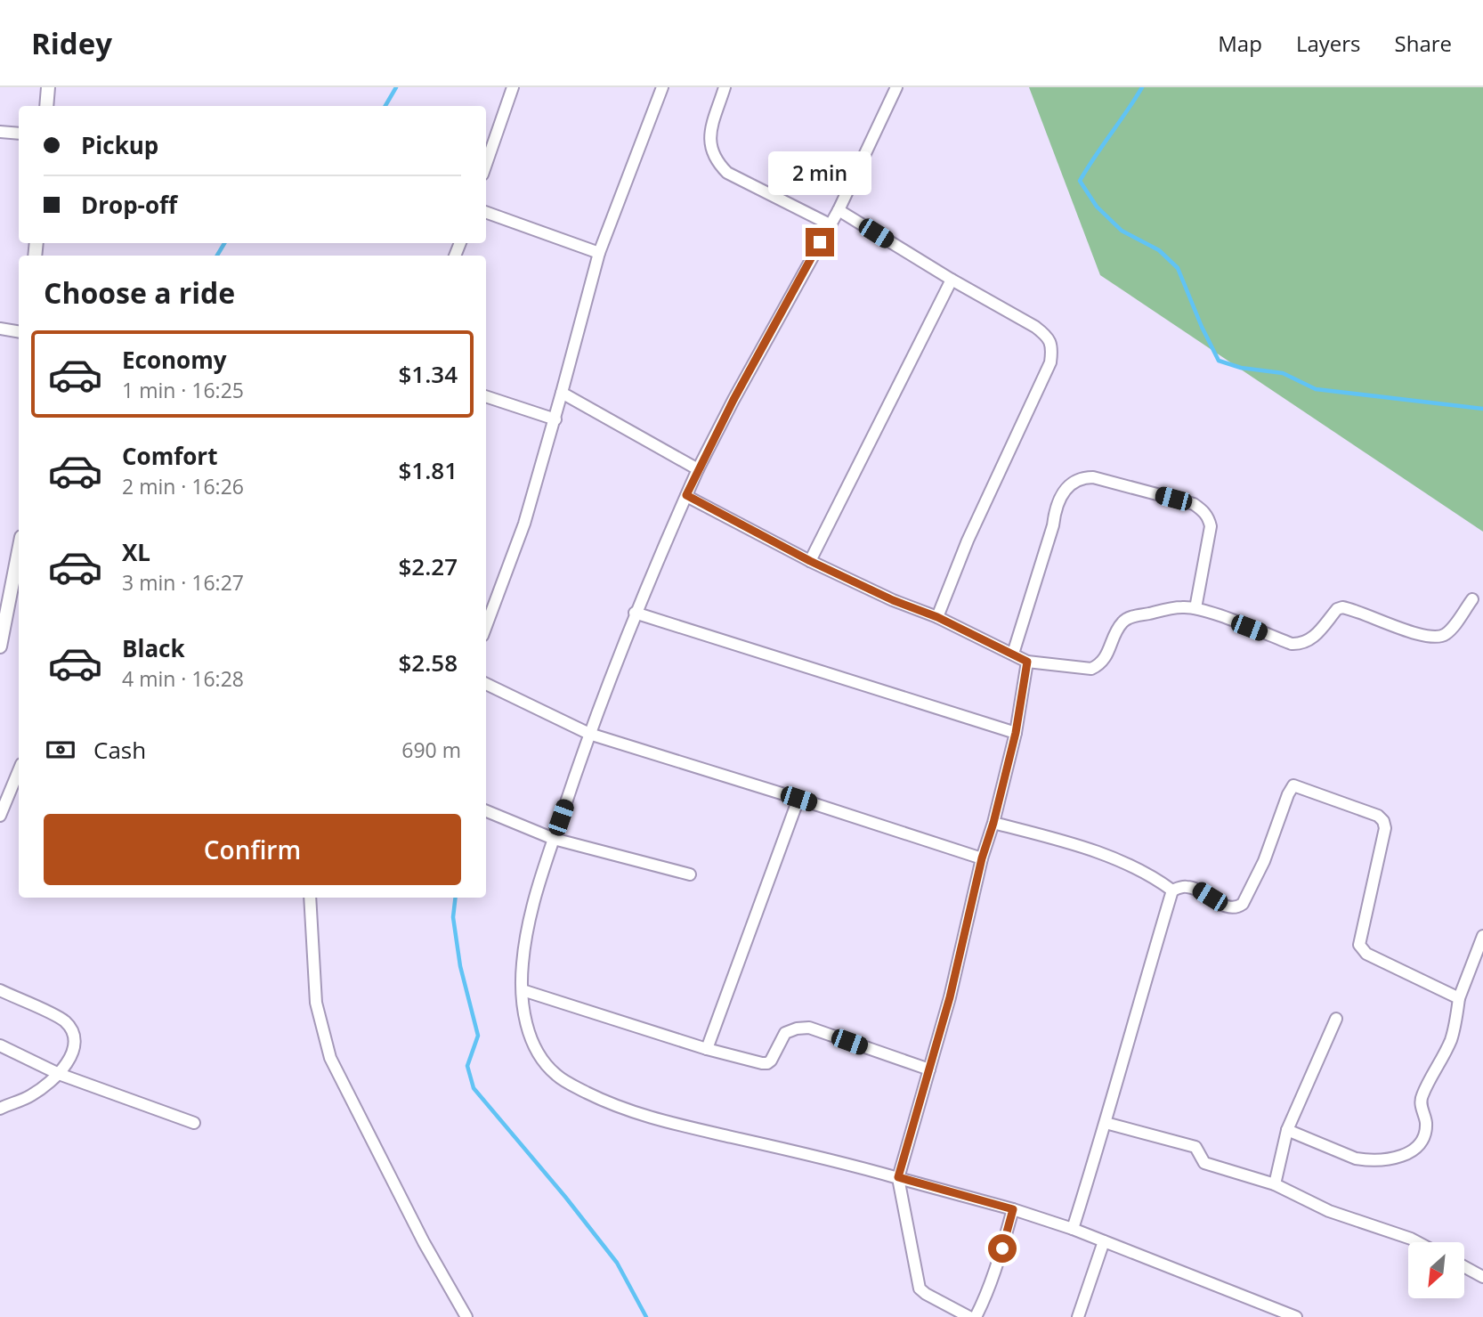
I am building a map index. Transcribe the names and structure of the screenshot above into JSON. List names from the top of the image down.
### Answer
{
  "north": "bottom left",
  "page": {
    "header": "Ridey",
    "nav": ["Map", "Layers", "Share"],
    "banner": ["Pickup", "Drop-off"],
    "bubble": "2 min",
    "heading": "Choose a ride",
    "list": [
      {
        "name": "Economy",
        "note": "1 min · 16:25",
        "value": "$1.34"
      },
      {
        "name": "Comfort",
        "note": "2 min · 16:26",
        "value": "$1.81"
      },
      {
        "name": "XL",
        "note": "3 min · 16:27",
        "value": "$2.27"
      },
      {
        "name": "Black",
        "note": "4 min · 16:28",
        "value": "$2.58"
      }
    ],
    "pay": ["Cash", "690 m"],
    "buttons": "Confirm"
  }
}
